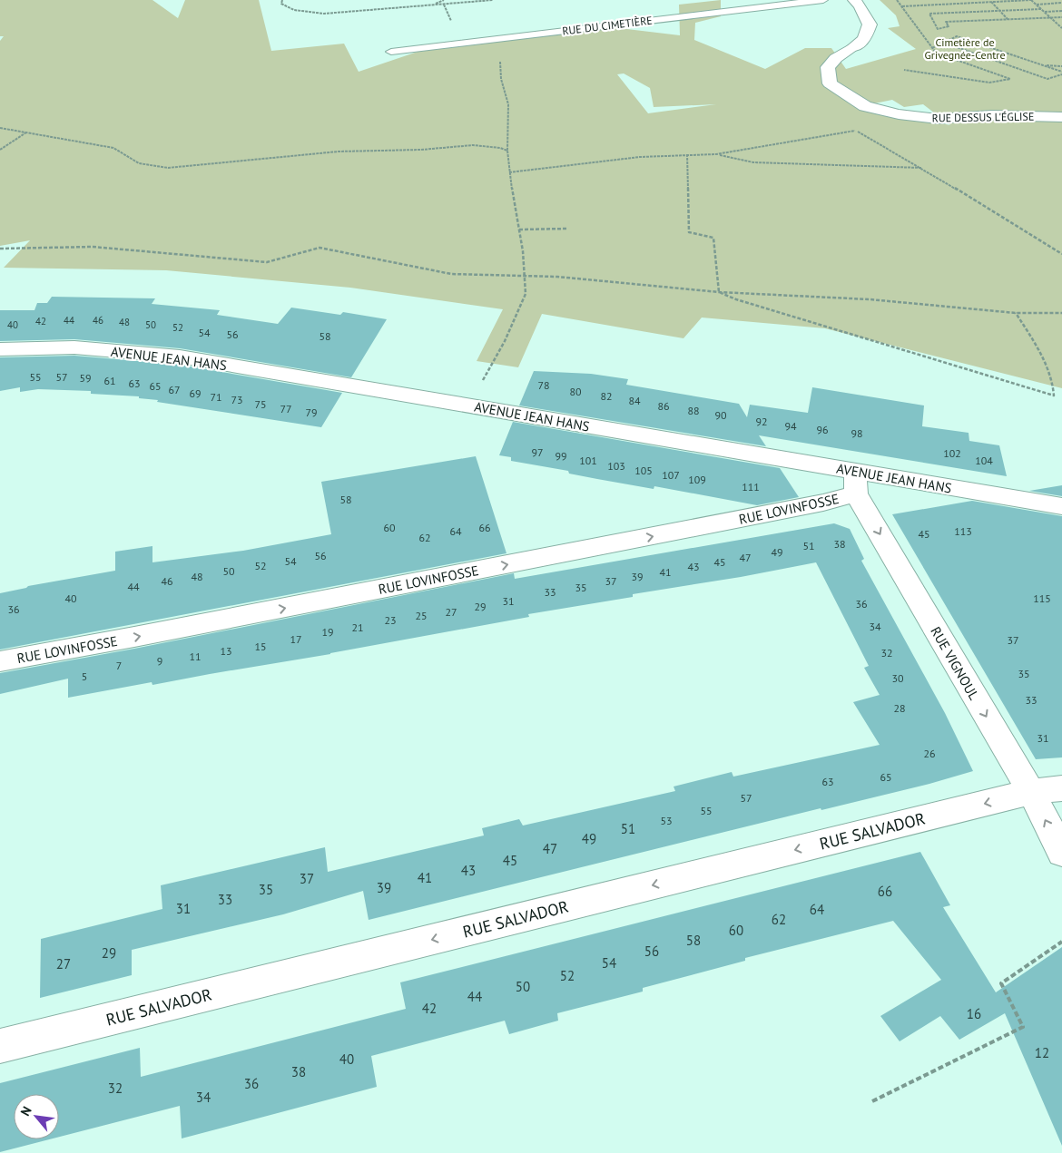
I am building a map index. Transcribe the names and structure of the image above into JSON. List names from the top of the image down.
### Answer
{
  "streets": {
    "street": [
      "RUE DESSUS L'ÉGLISE",
      "AVENUE JEAN HANS",
      "RUE LOVINFOSSE",
      "RUE VIGNOUL",
      "RUE SALVADOR"
    ],
    "lane": ["RUE DU CIMETIÈRE"]
  },
  "crossings": [
    ["AVENUE JEAN HANS", "RUE LOVINFOSSE"],
    ["AVENUE JEAN HANS", "RUE VIGNOUL"],
    ["RUE LOVINFOSSE", "RUE VIGNOUL"],
    ["RUE VIGNOUL", "RUE SALVADOR"]
  ],
  "one_way": ["RUE LOVINFOSSE", "RUE SALVADOR"],
  "parks": ["Cimetière de Grivegnée-Centre"],
  "house_numbers": [
    "44",
    "46",
    "42",
    "48",
    "40",
    "50",
    "52",
    "54",
    "56",
    "58",
    "55",
    "57",
    "59",
    "61",
    "63",
    "78",
    "65",
    "67",
    "80",
    "69",
    "82",
    "71",
    "73",
    "84",
    "75",
    "86",
    "77",
    "88",
    "79",
    "90",
    "92",
    "94",
    "96",
    "98",
    "97",
    "102",
    "99",
    "101",
    "104",
    "103",
    "105",
    "107",
    "109",
    "111",
    "58",
    "60",
    "66",
    "64",
    "113",
    "45",
    "62",
    "38",
    "51",
    "49",
    "56",
    "47",
    "54",
    "45",
    "52",
    "43",
    "50",
    "41",
    "48",
    "39",
    "46",
    "37",
    "44",
    "35",
    "33",
    "40",
    "115",
    "31",
    "36",
    "29",
    "36",
    "27",
    "25",
    "23",
    "34",
    "21",
    "19",
    "17",
    "37",
    "15",
    "13",
    "32",
    "11",
    "9",
    "7",
    "35",
    "5",
    "30",
    "33",
    "28",
    "31",
    "26",
    "65",
    "63",
    "57",
    "55",
    "53",
    "51",
    "49",
    "47",
    "45",
    "43",
    "41",
    "37",
    "39",
    "35",
    "66",
    "33",
    "31",
    "64",
    "62",
    "60",
    "58",
    "56",
    "29",
    "54",
    "27",
    "52",
    "50",
    "44",
    "42",
    "16",
    "12",
    "40",
    "38",
    "36",
    "32",
    "34"
  ],
  "north": "top left"
}
